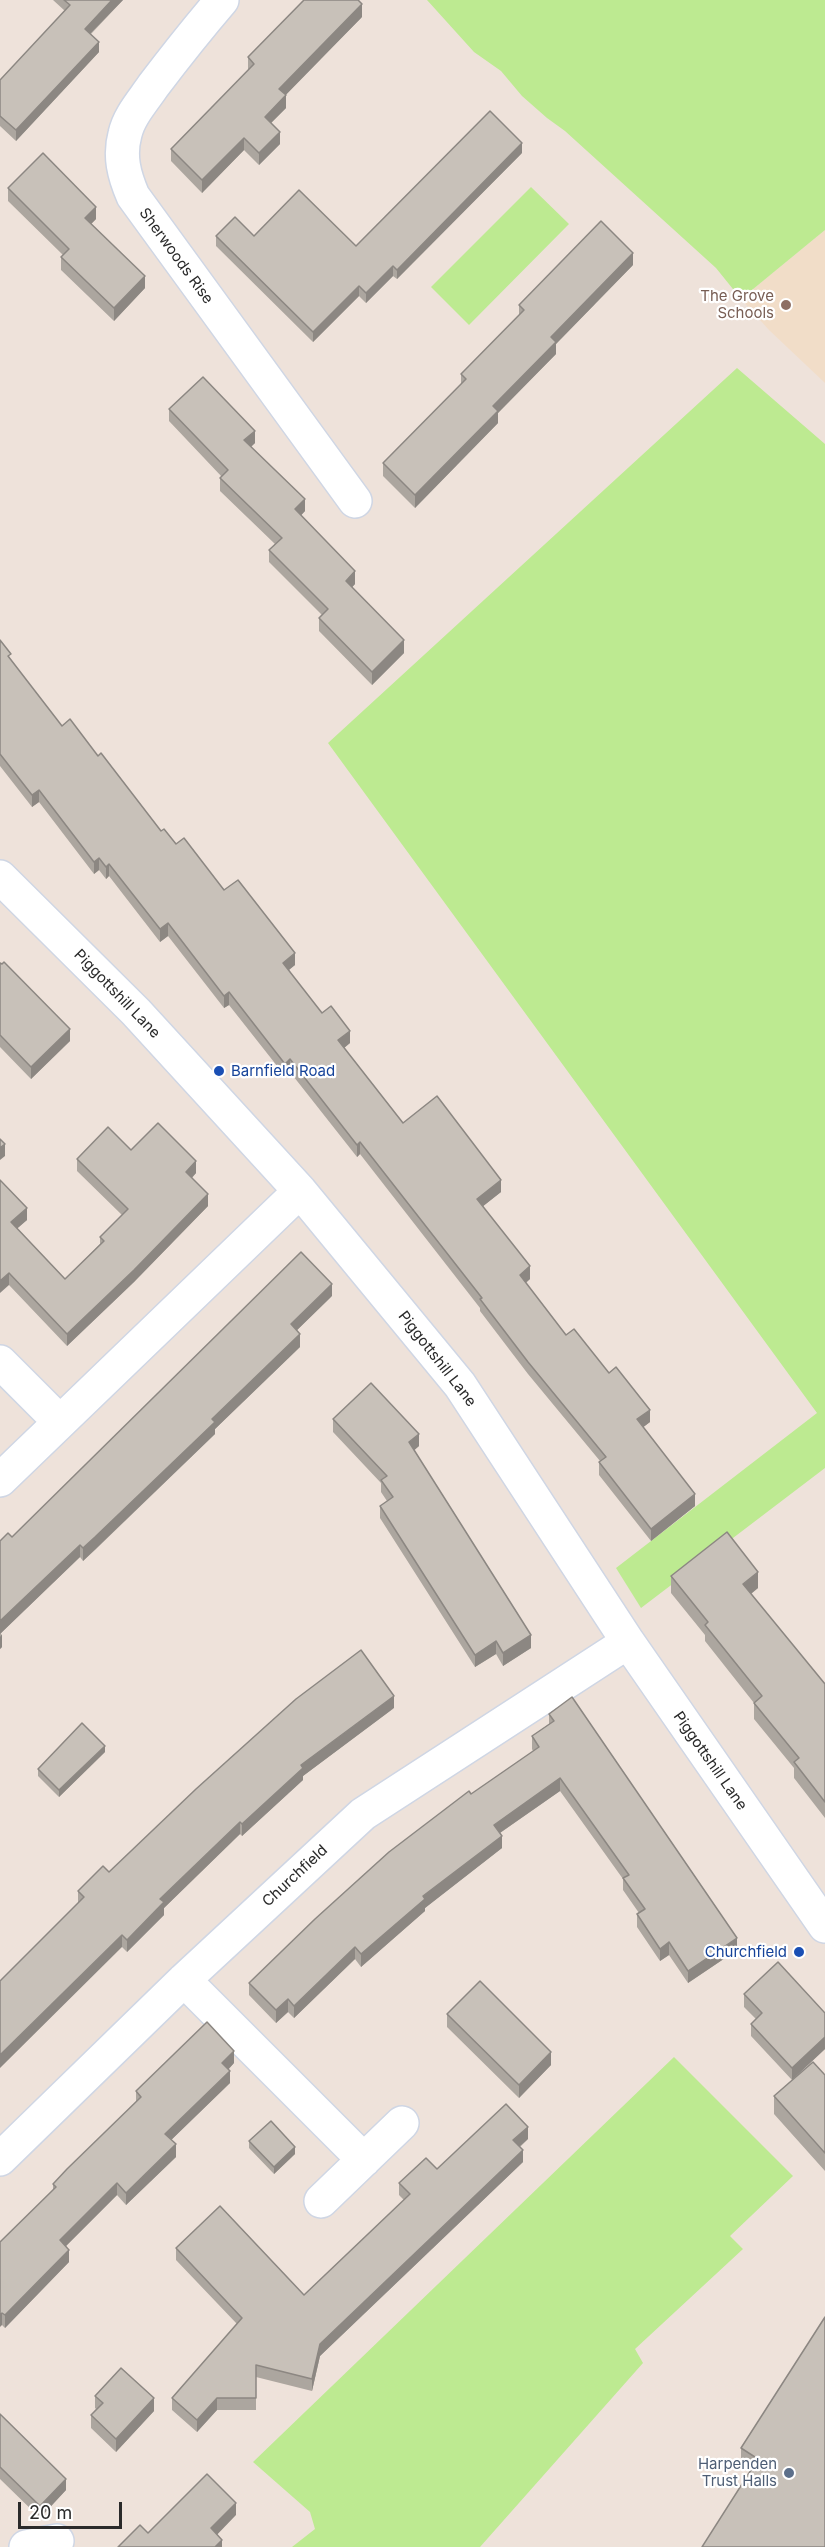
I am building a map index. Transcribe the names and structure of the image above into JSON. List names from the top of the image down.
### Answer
{
  "streets": {
    "street": ["Sherwoods Rise", "Piggottshill Lane", "Churchfield"]
  },
  "crossings": [
    ["Piggottshill Lane", "Churchfield"]
  ],
  "places": [
    "The Grove Schools",
    "Barnfield Road",
    "Churchfield",
    "Harpenden Trust Halls"
  ],
  "scale_bar": "20 m"
}
